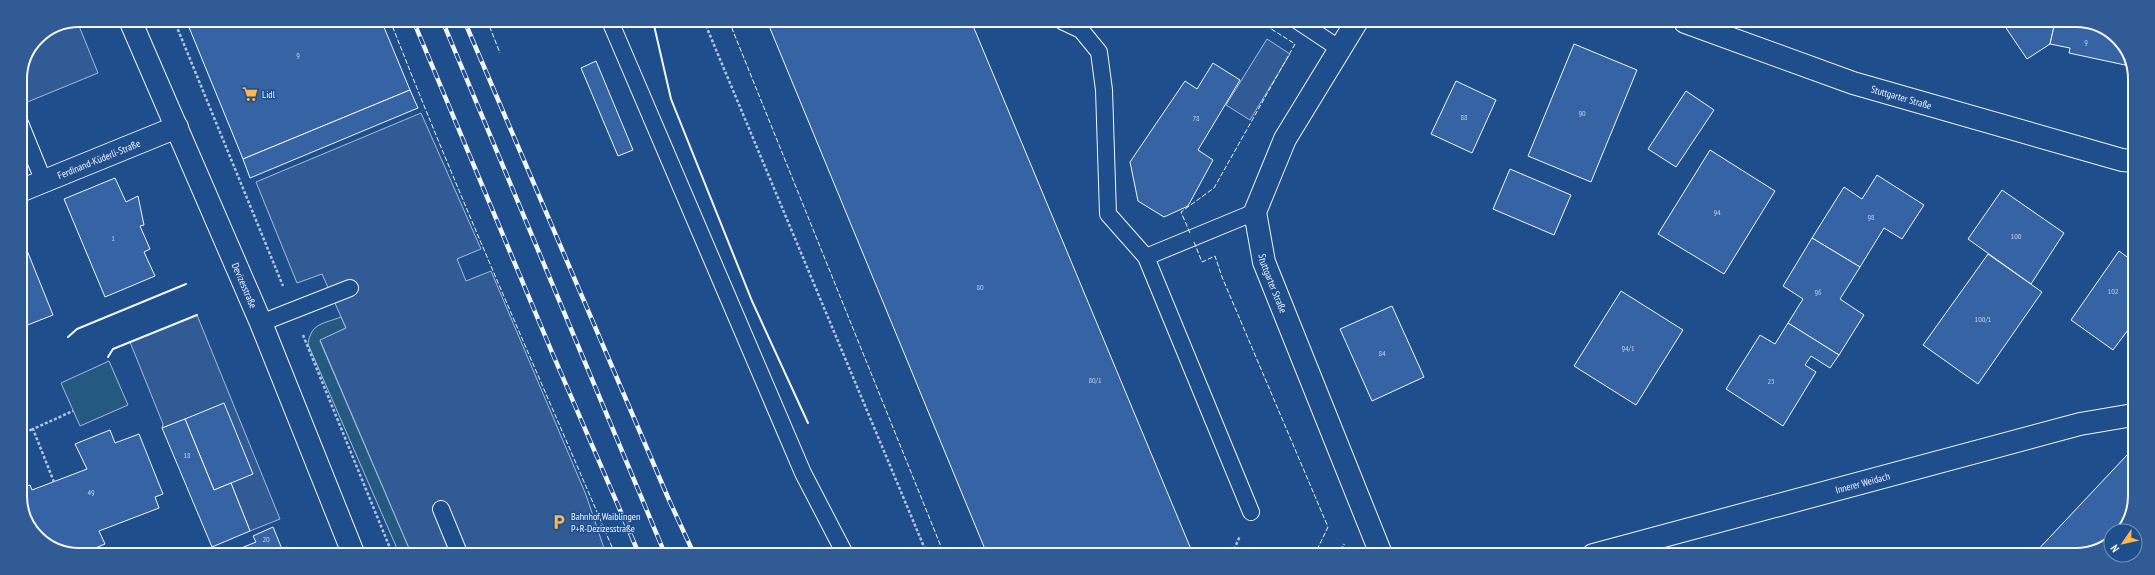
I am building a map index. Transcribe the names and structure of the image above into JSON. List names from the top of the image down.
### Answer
{
  "streets": {
    "street": [
      "Stuttgarter Straße",
      "Ferdinand-Küderli-Straße",
      "Devizesstraße",
      "Innerer Weidach"
    ]
  },
  "crossings": [
    ["Ferdinand-Küderli-Straße", "Devizesstraße"]
  ],
  "places": {
    "supermarket": ["Lidl"],
    "parking": ["Bahnhof Waiblingen P+R-Dezizesstraße"]
  },
  "house_numbers": [
    "9",
    "9",
    "90",
    "88",
    "78",
    "94",
    "98",
    "100",
    "1",
    "80",
    "102",
    "96",
    "100/1",
    "94/1",
    "84",
    "80/1",
    "25",
    "18",
    "49",
    "20"
  ],
  "north": "bottom left"
}
